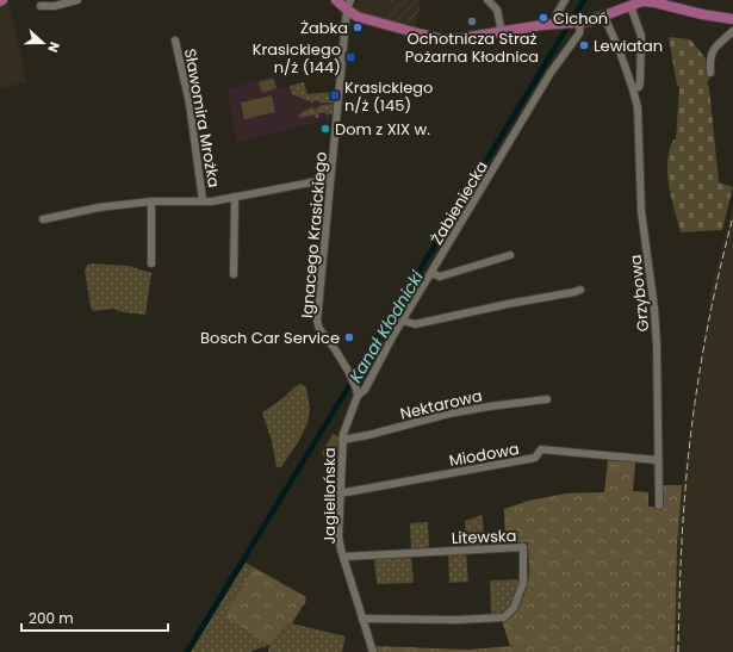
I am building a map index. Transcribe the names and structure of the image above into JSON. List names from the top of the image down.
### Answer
{
  "streets": {
    "street": [
      "Sławomira Mrożka",
      "Żabieniecka",
      "Ignacego Krasickiego",
      "Grzybowa",
      "Nektarowa",
      "Miodowa",
      "Jagiellońska",
      "Litewska"
    ]
  },
  "crossings": [
    ["Żabieniecka", "Ignacego Krasickiego"],
    ["Żabieniecka", "Jagiellońska"],
    ["Ignacego Krasickiego", "Jagiellońska"],
    ["Grzybowa", "Miodowa"],
    ["Nektarowa", "Jagiellońska"],
    ["Miodowa", "Jagiellońska"],
    ["Jagiellońska", "Litewska"]
  ],
  "water": ["Kanał Kłodnicki"],
  "places": {
    "other": [
      "Cichoń",
      "Ochotnicza Straż Pożarna Kłodnica",
      "Żabka",
      "Lewiatan",
      "Dom z XIX w.",
      "Bosch Car Service"
    ],
    "transit": ["Krasickiego n/ż (144)", "Krasickiego n/ż (145)"]
  },
  "scale_bar": "200 m",
  "north": "right"
}
